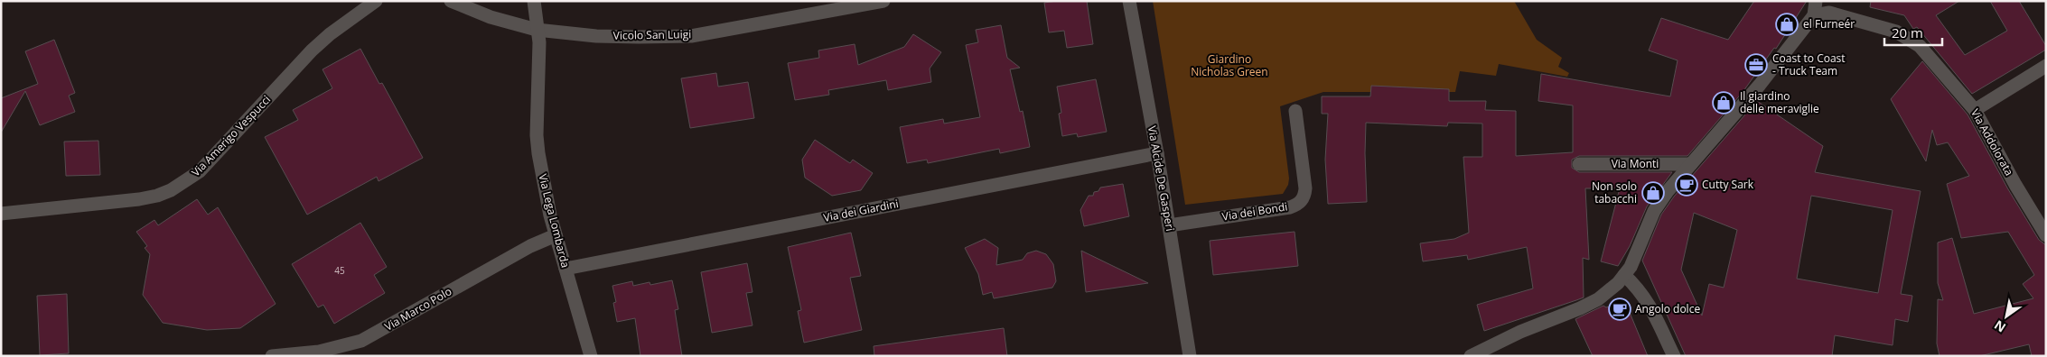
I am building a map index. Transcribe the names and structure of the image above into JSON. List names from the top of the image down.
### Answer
{
  "streets": {
    "street": [
      "Vicolo San Luigi",
      "Via Amerigo Vespucci",
      "Via Addolorata",
      "Via Monti",
      "Via Alcide De Gasperi",
      "Via dei Giardini",
      "Via dei Bondi",
      "Via Lega Lombarda",
      "Via Marco Polo"
    ]
  },
  "crossings": [
    ["Vicolo San Luigi", "Via Lega Lombarda"],
    ["Via Alcide De Gasperi", "Via dei Giardini"],
    ["Via Alcide De Gasperi", "Via dei Bondi"],
    ["Via dei Giardini", "Via Lega Lombarda"],
    ["Via Lega Lombarda", "Via Marco Polo"]
  ],
  "parks": ["Giardino Nicholas Green"],
  "places": {
    "shop": ["el Furneér", "Il giardino delle meraviglie", "Non solo tabacchi"],
    "office": ["Coast to Coast - Truck Team"],
    "cafe": ["Cutty Sark", "Angolo dolce"]
  },
  "house_numbers": ["45"],
  "scale_bar": "20 m",
  "north": "bottom left"
}
